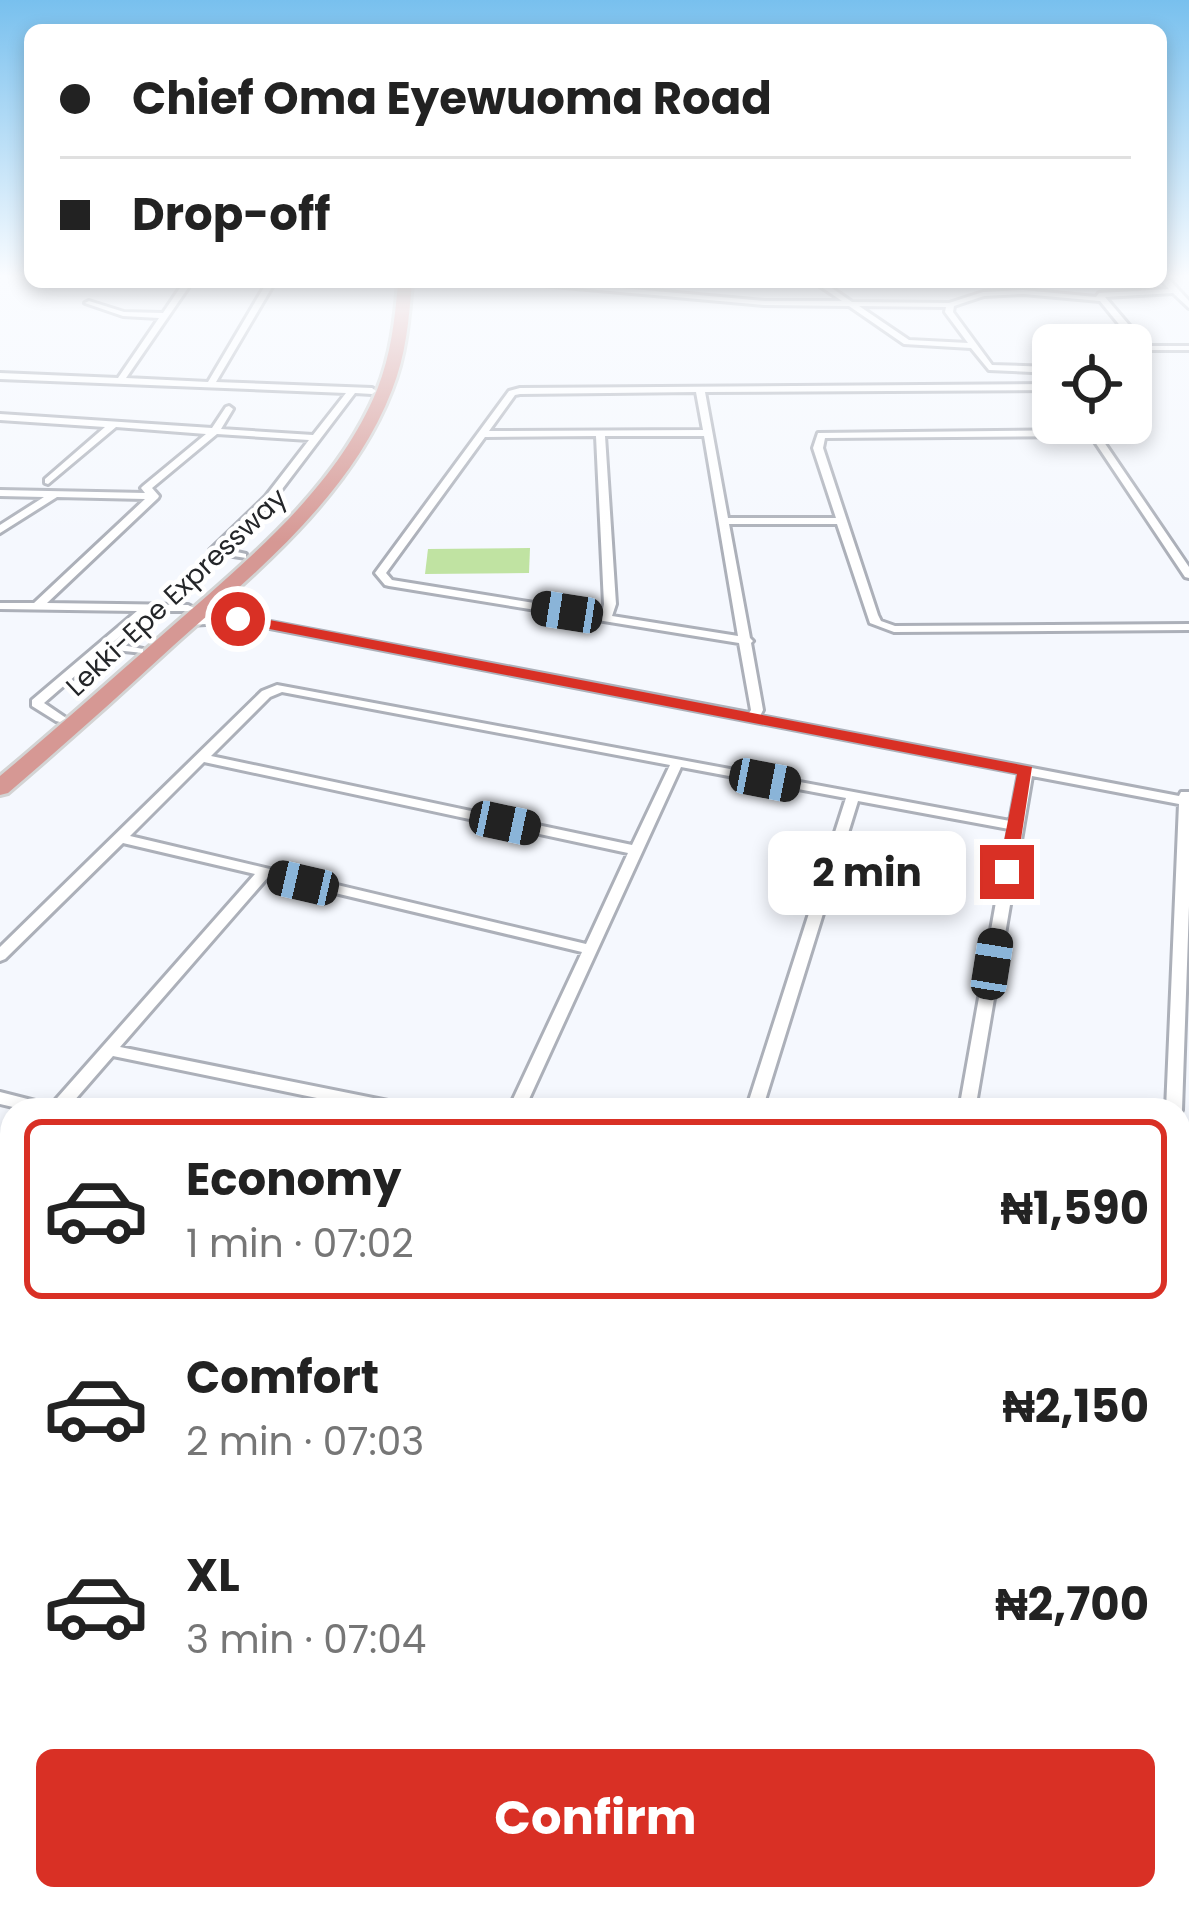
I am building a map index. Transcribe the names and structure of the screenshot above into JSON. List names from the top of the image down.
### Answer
{
  "streets": {
    "highway": ["Lekki-Epe Expressway"]
  },
  "page": {
    "banner": ["Chief Oma Eyewuoma Road", "Drop-off"],
    "bubble": "2 min",
    "list": [
      {
        "name": "Economy",
        "note": "1 min · 07:02",
        "value": "₦1,590"
      },
      {
        "name": "Comfort",
        "note": "2 min · 07:03",
        "value": "₦2,150"
      },
      {
        "name": "XL",
        "note": "3 min · 07:04",
        "value": "₦2,700"
      }
    ],
    "buttons": "Confirm"
  }
}
